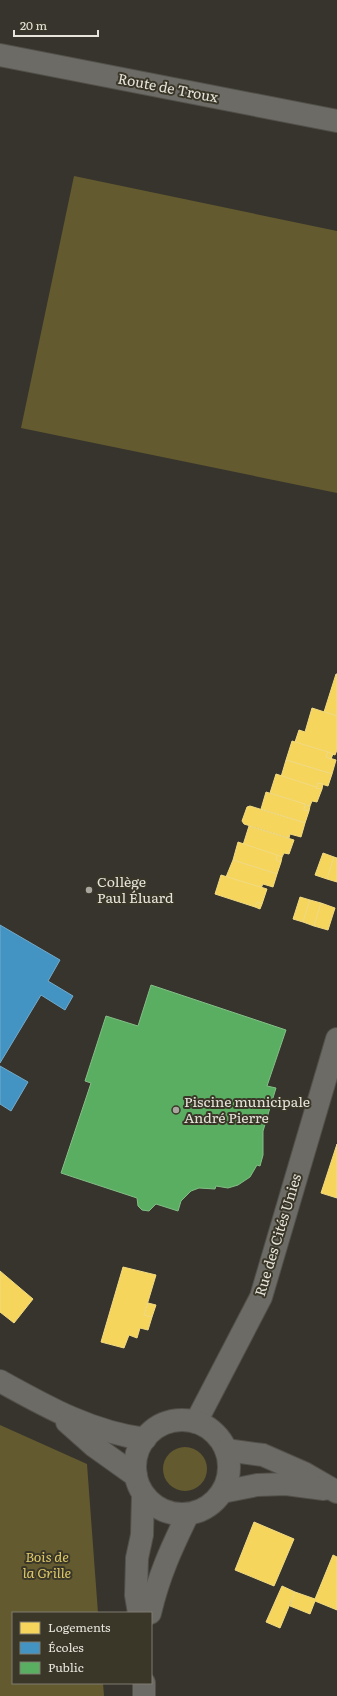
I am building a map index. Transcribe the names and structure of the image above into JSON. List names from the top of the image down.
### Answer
{
  "streets": {
    "street": ["Route de Troux", "Rue des Cités Unies"]
  },
  "parks": ["Bois de la Grille"],
  "places": ["Collège Paul Éluard", "Piscine municipale André Pierre"],
  "legend": ["Logements", "Écoles", "Public"],
  "scale_bar": "20 m"
}
